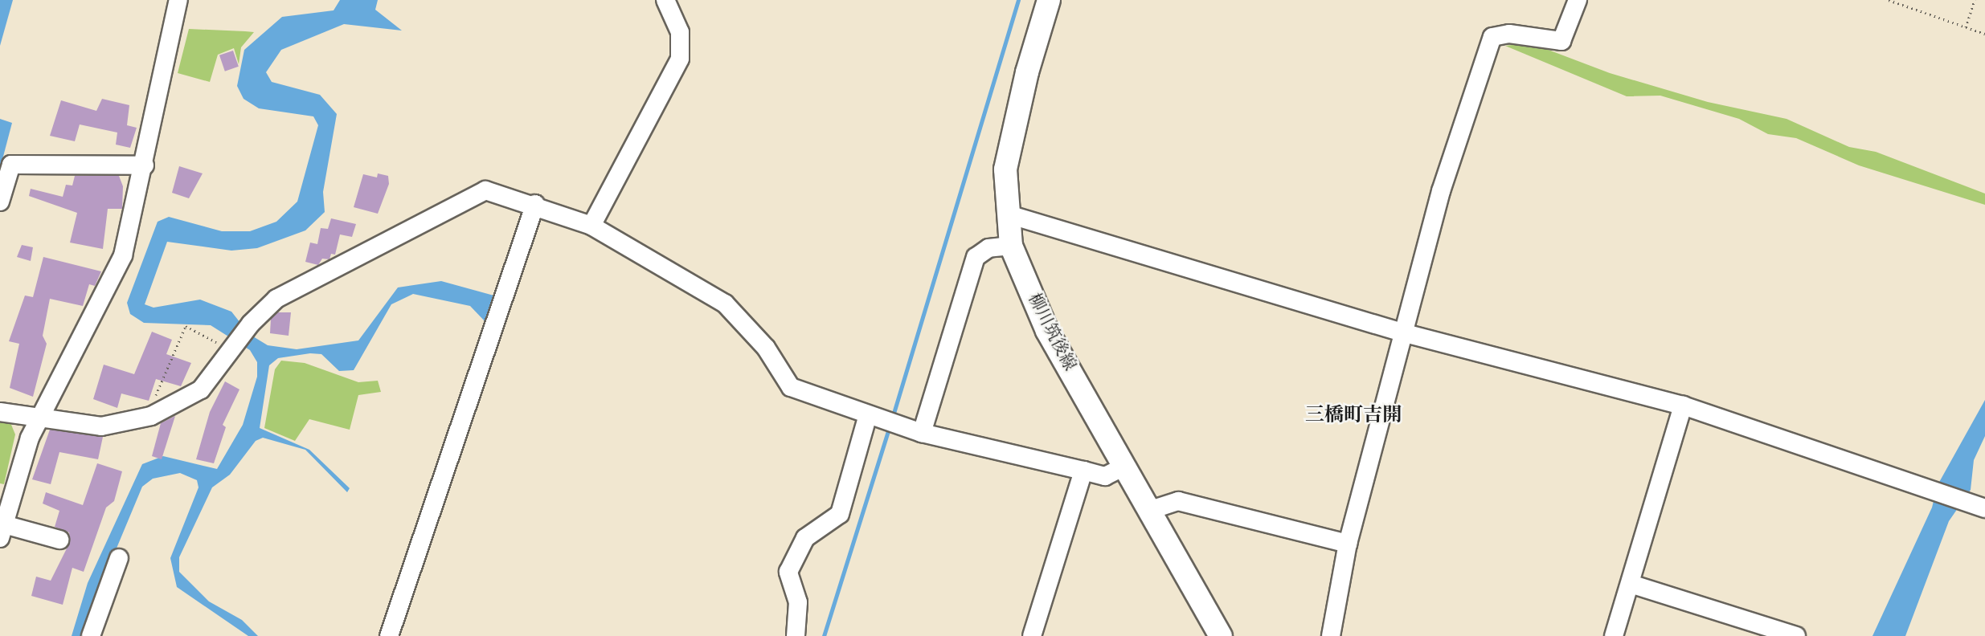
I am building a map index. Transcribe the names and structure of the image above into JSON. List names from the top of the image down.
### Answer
{
  "streets": {
    "main road": ["柳川筑後線"]
  },
  "districts": ["三橋町吉開"]
}
